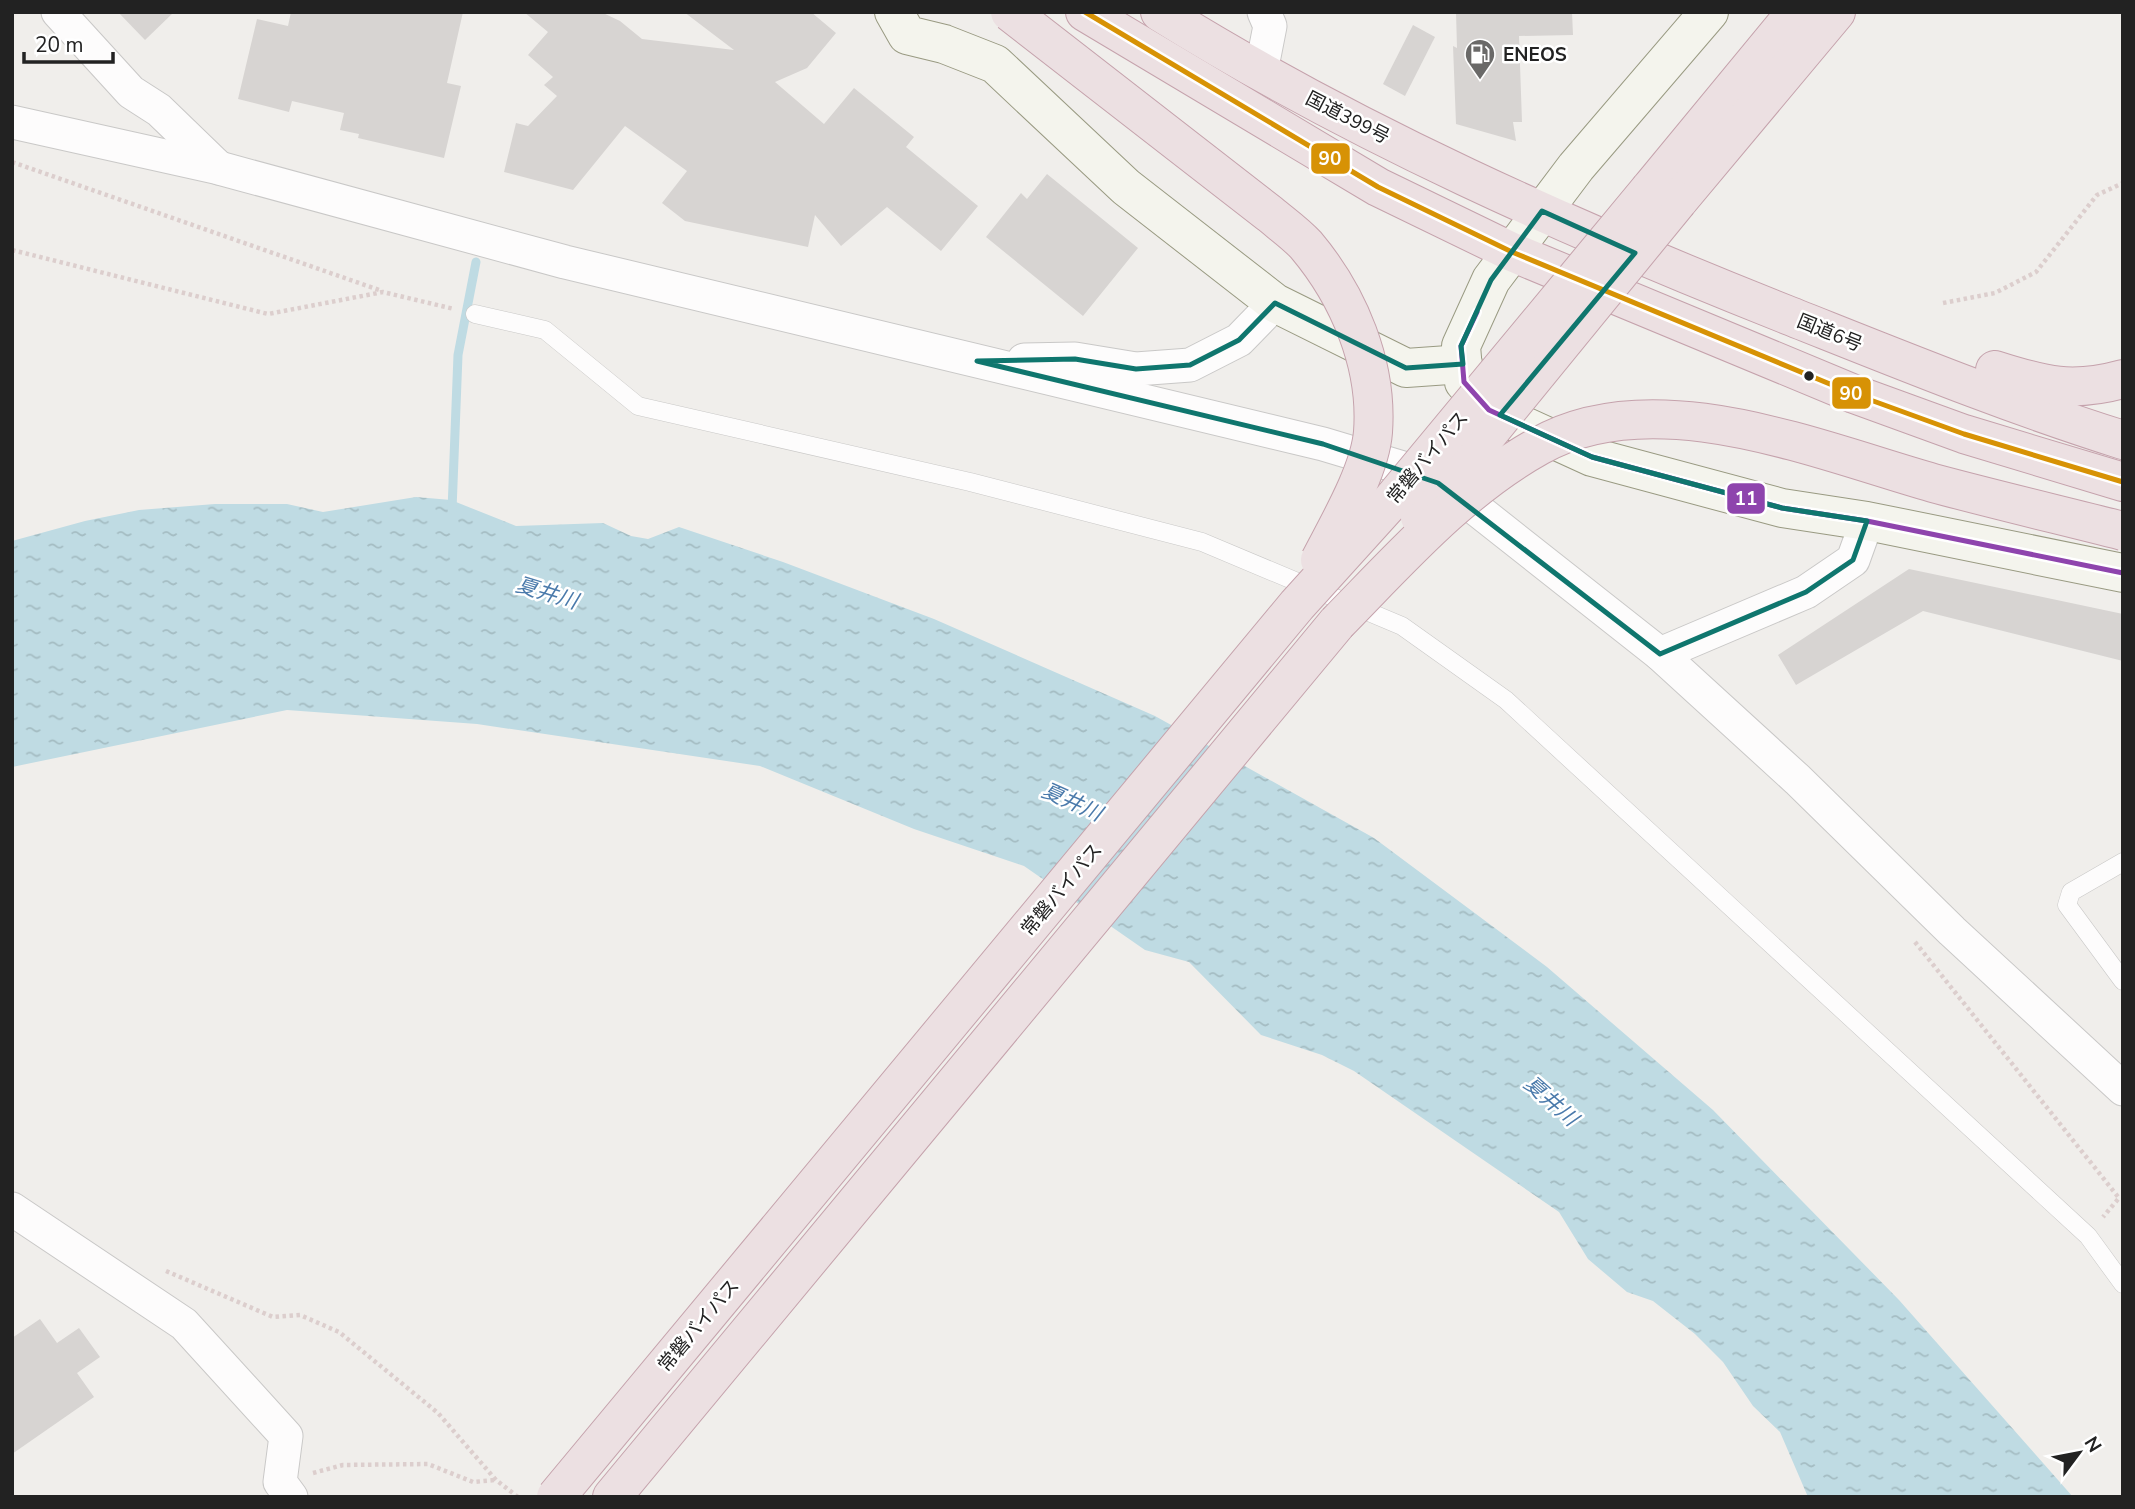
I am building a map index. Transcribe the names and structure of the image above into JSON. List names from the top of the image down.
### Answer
{
  "streets": {
    "highway": ["国道399号", "国道6号", "常磐バイパス"]
  },
  "crossings": [
    ["国道399号", "国道6号"]
  ],
  "water": ["夏井川"],
  "places": {
    "fuel station": ["ENEOS"]
  },
  "lines": ["transit line 90", "transit line 11"],
  "scale_bar": "20 m",
  "north": "top right"
}
